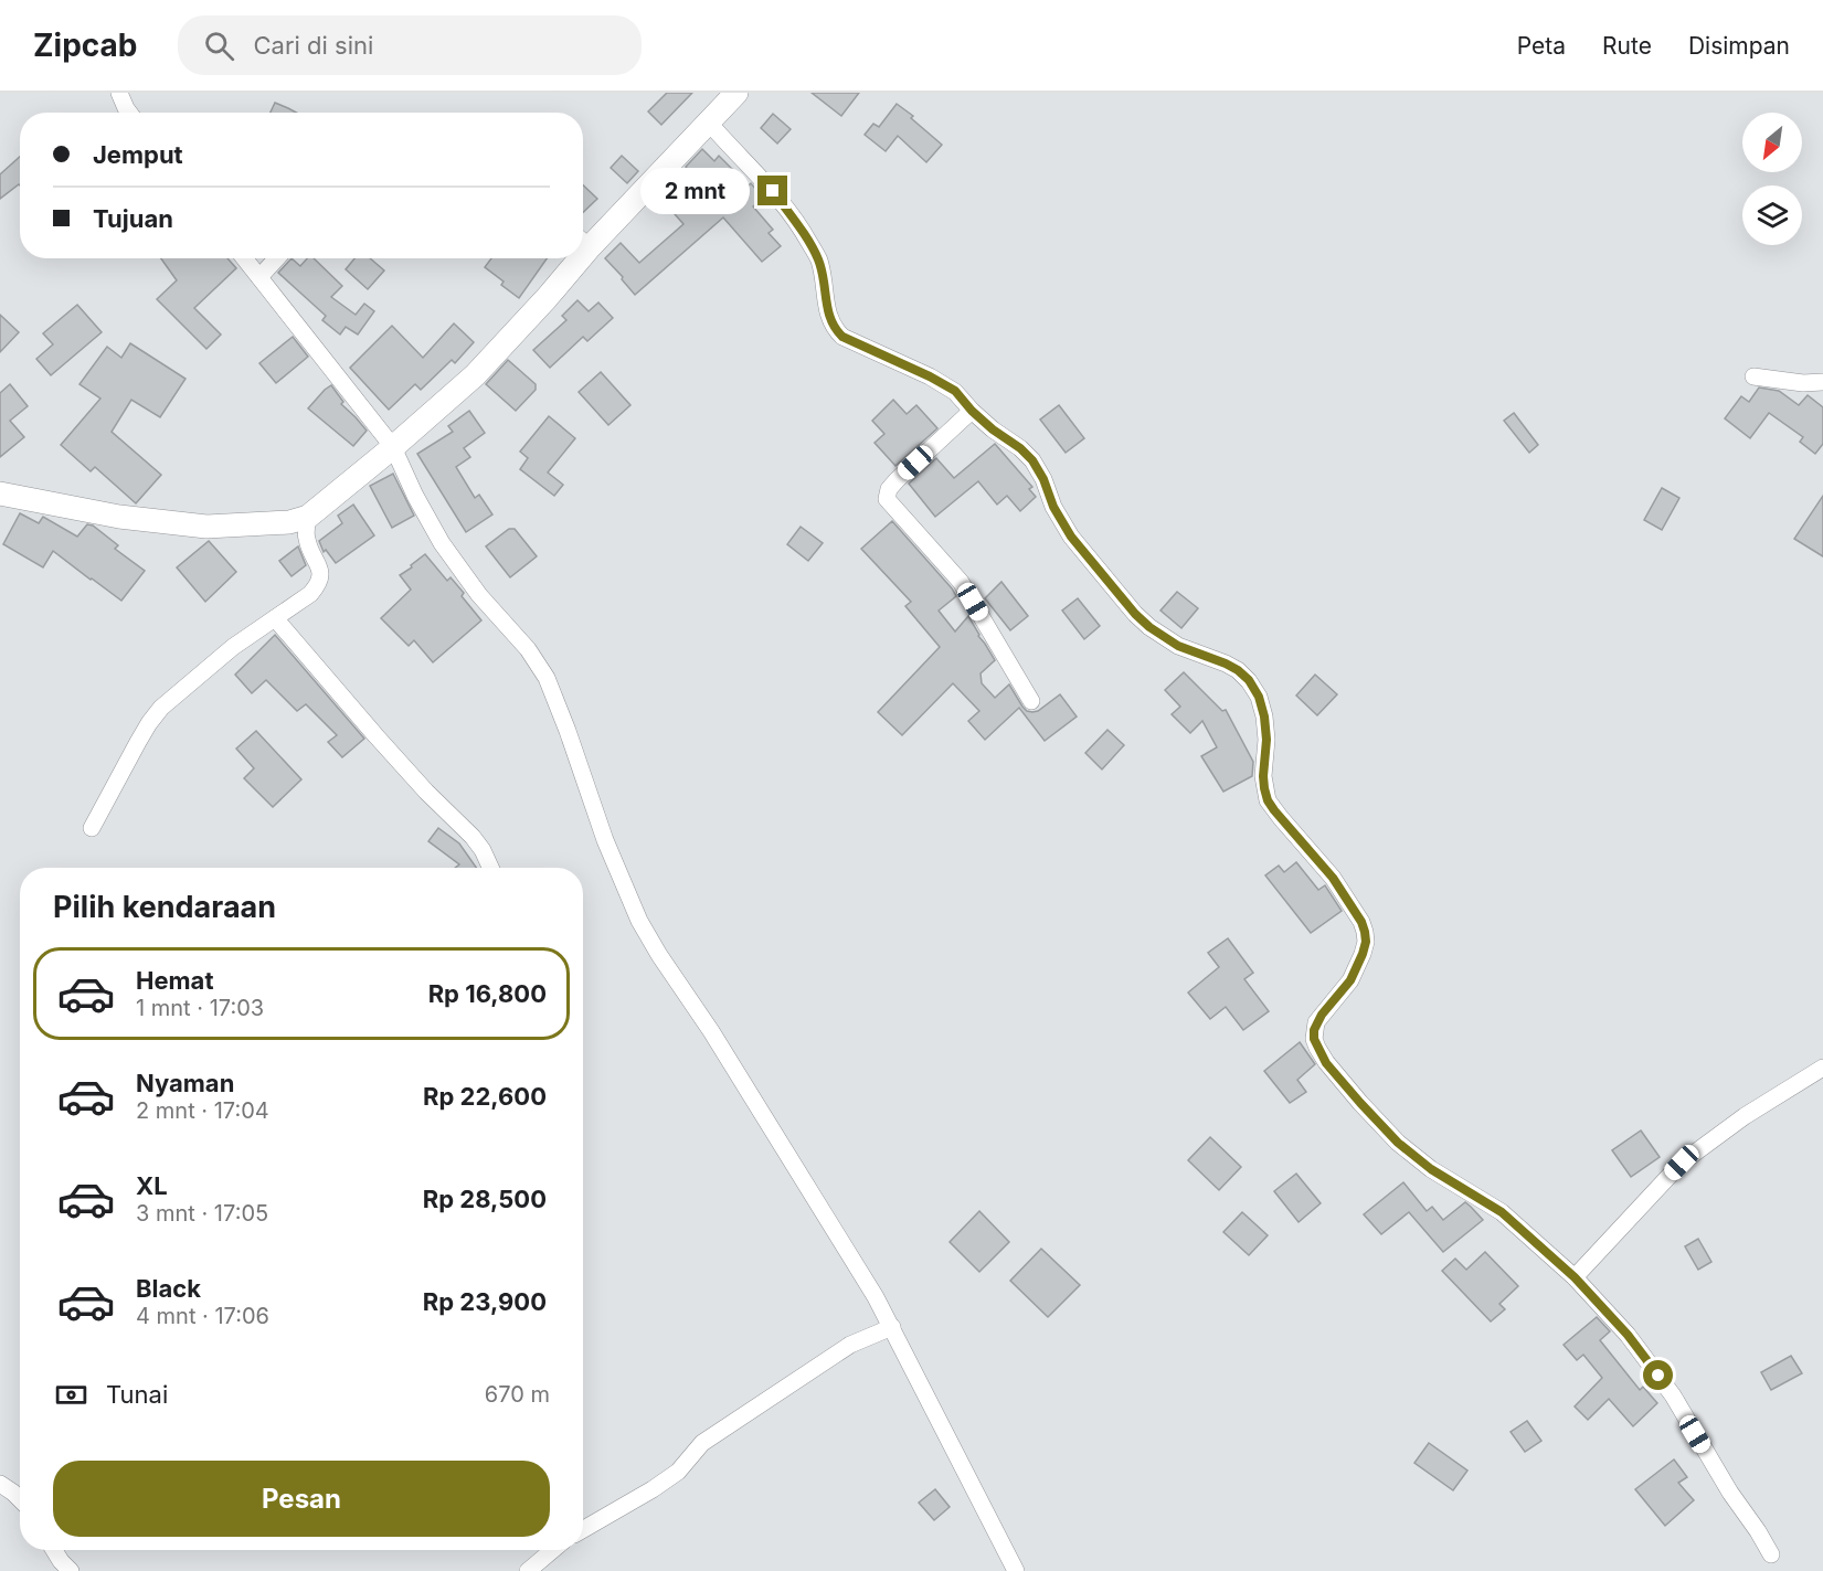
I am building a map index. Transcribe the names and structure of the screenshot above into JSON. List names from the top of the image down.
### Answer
{
  "north": "bottom left",
  "page": {
    "header": "Zipcab",
    "search": "Cari di sini",
    "nav": ["Peta", "Rute", "Disimpan"],
    "banner": ["Jemput", "Tujuan"],
    "bubble": "2 mnt",
    "heading": "Pilih kendaraan",
    "list": [
      {
        "name": "Hemat",
        "note": "1 mnt · 17:03",
        "value": "Rp 16,800"
      },
      {
        "name": "Nyaman",
        "note": "2 mnt · 17:04",
        "value": "Rp 22,600"
      },
      {
        "name": "XL",
        "note": "3 mnt · 17:05",
        "value": "Rp 28,500"
      },
      {
        "name": "Black",
        "note": "4 mnt · 17:06",
        "value": "Rp 23,900"
      }
    ],
    "pay": ["Tunai", "670 m"],
    "buttons": "Pesan"
  }
}
